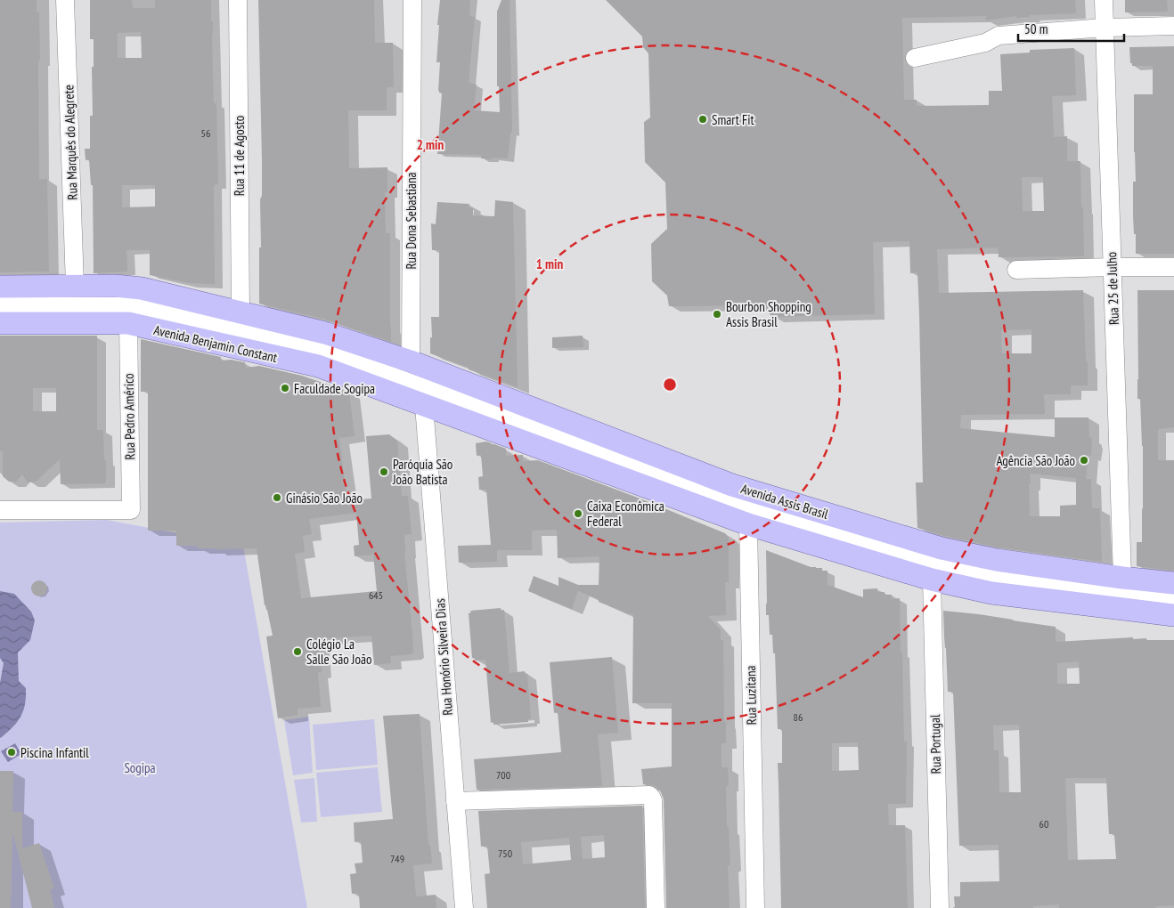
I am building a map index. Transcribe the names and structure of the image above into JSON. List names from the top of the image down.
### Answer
{
  "streets": {
    "main road": ["Avenida Benjamin Constant", "Avenida Assis Brasil"],
    "street": [
      "Rua Marquês do Alegrete",
      "Rua 11 de Agosto",
      "Rua Dona Sebastiana",
      "Rua 25 de Julho",
      "Rua Pedro Américo",
      "Rua Honório Silveira Dias",
      "Rua Luzitana",
      "Rua Portugal"
    ]
  },
  "crossings": [
    ["Rua Dona Sebastiana", "Avenida Assis Brasil"],
    ["Rua 25 de Julho", "Avenida Assis Brasil"],
    ["Avenida Benjamin Constant", "Rua Pedro Américo"],
    ["Avenida Benjamin Constant", "Avenida Assis Brasil"],
    ["Avenida Benjamin Constant", "Rua Honório Silveira Dias"],
    ["Avenida Assis Brasil", "Rua Honório Silveira Dias"],
    ["Avenida Assis Brasil", "Rua Luzitana"],
    ["Avenida Assis Brasil", "Rua Portugal"]
  ],
  "parks": ["Sogipa"],
  "places": [
    "Smart Fit",
    "Bourbon Shopping Assis Brasil",
    "Faculdade Sogipa",
    "Agência São João",
    "Paróquia São João Batista",
    "Ginásio São João",
    "Caixa Econômica Federal",
    "Colégio La Salle São João",
    "Piscina Infantil"
  ],
  "house_numbers": [
    "56",
    "645",
    "86",
    "700",
    "60",
    "750",
    "749"
  ],
  "scale_bar": "50 m",
  "rings": ["2 min", "1 min"]
}
